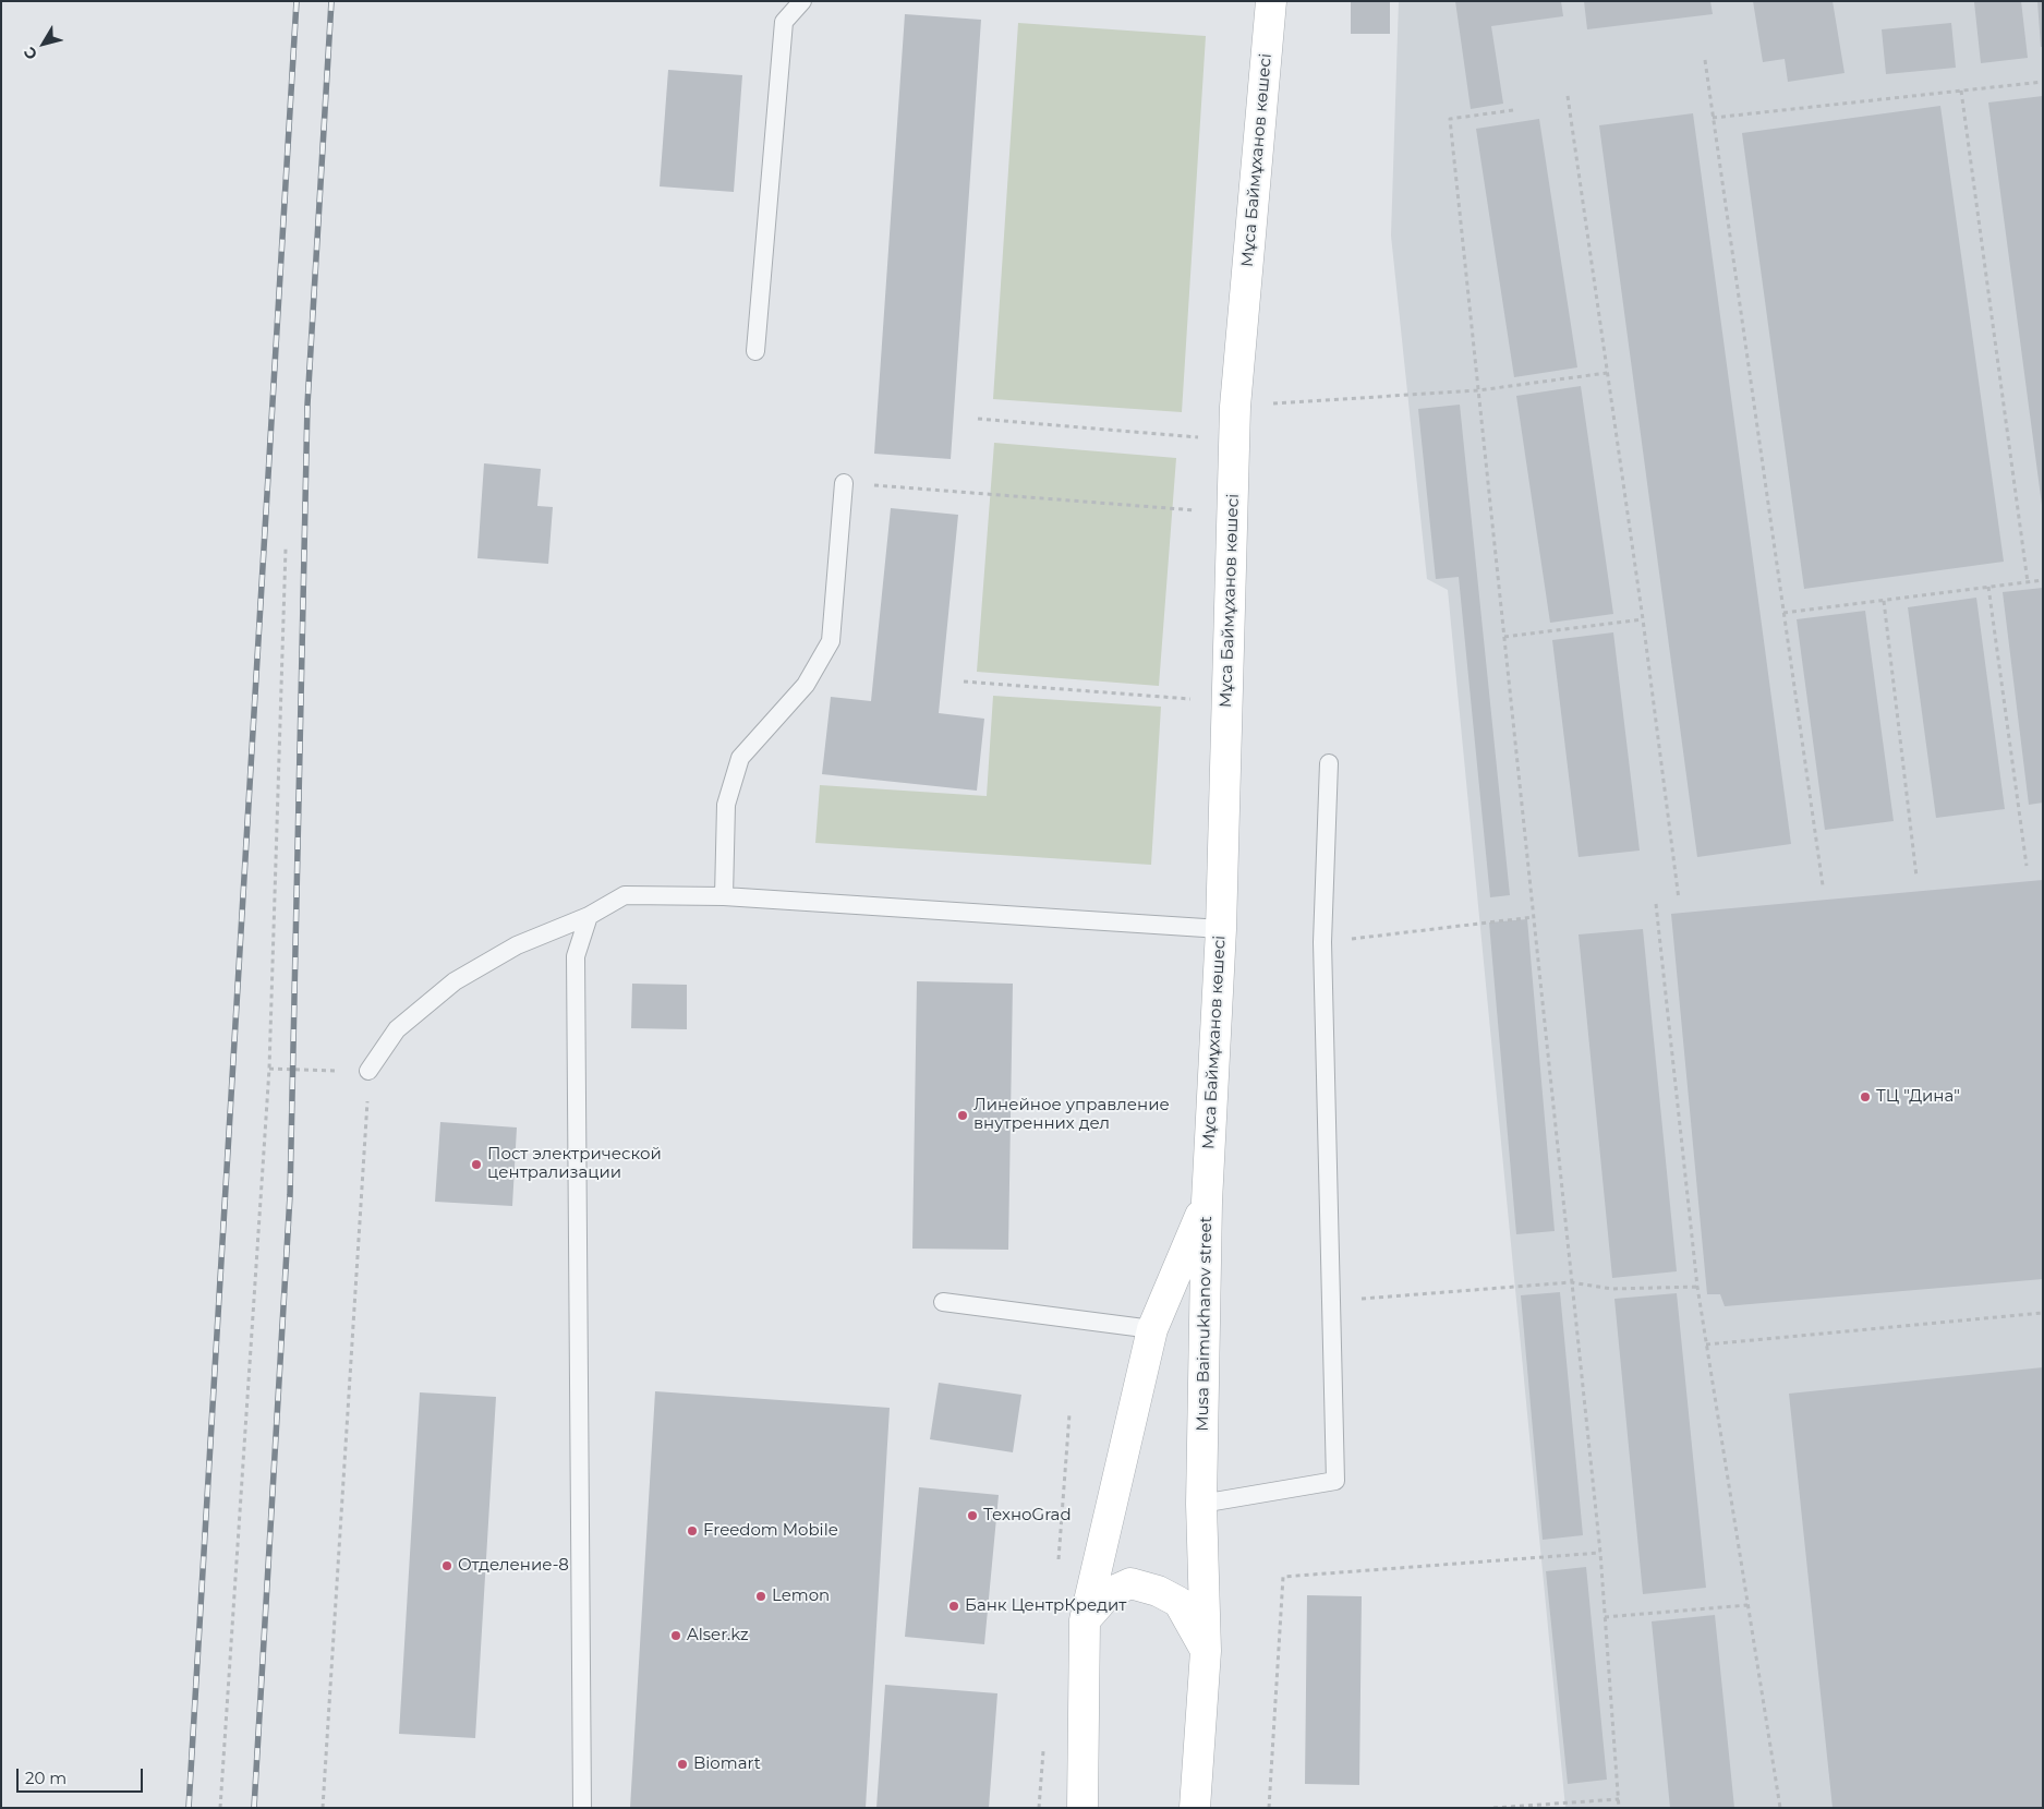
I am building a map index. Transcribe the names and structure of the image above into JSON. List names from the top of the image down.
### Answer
{
  "streets": {
    "main road": ["Мұса Баймұханов көшесі", "Musa Baimukhanov street"]
  },
  "crossings": [
    ["Мұса Баймұханов көшесі", "Musa Baimukhanov street"]
  ],
  "places": [
    "ТЦ \"Дина\"",
    "Линейное управление внутренних дел",
    "Пост электрической централизации",
    "ТехноGrad",
    "Freedom Mobile",
    "Отделение-8",
    "Lemon",
    "Банк ЦентрКредит",
    "Alser.kz",
    "Biomart"
  ],
  "scale_bar": "20 m",
  "north": "bottom left"
}
